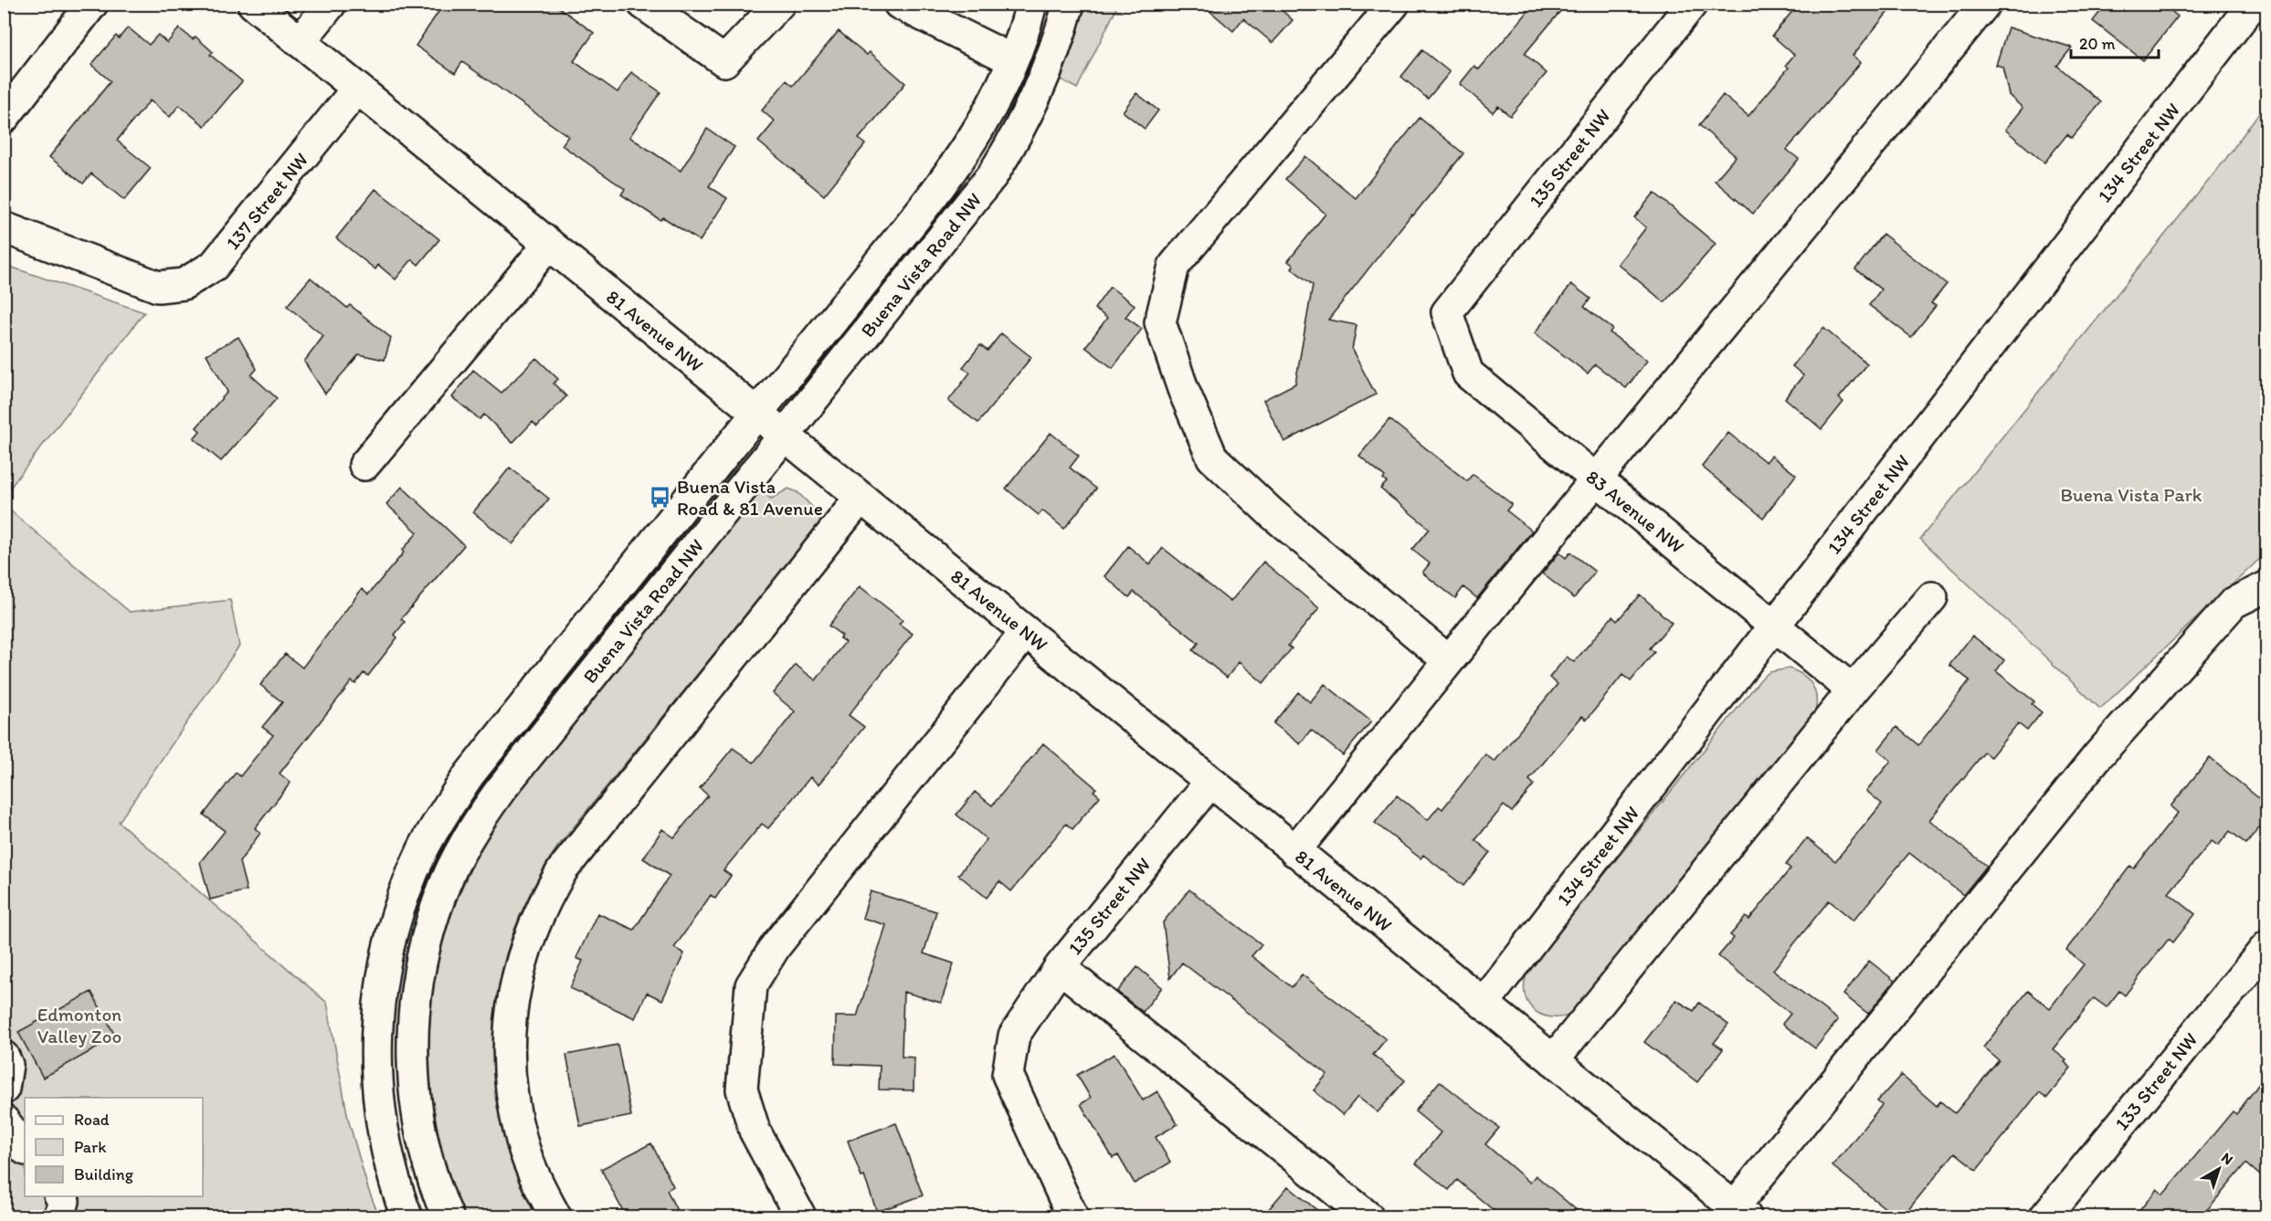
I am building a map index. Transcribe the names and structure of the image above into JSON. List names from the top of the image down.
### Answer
{
  "streets": {
    "street": [
      "134 Street NW",
      "135 Street NW",
      "137 Street NW",
      "Buena Vista Road NW",
      "81 Avenue NW",
      "83 Avenue NW",
      "133 Street NW"
    ]
  },
  "crossings": [
    ["134 Street NW", "81 Avenue NW"],
    ["134 Street NW", "83 Avenue NW"],
    ["135 Street NW", "81 Avenue NW"],
    ["135 Street NW", "83 Avenue NW"],
    ["137 Street NW", "81 Avenue NW"],
    ["Buena Vista Road NW", "81 Avenue NW"]
  ],
  "parks": ["Buena Vista Park", "Edmonton Valley Zoo"],
  "places": {
    "bus stop": ["Buena Vista Road & 81 Avenue"]
  },
  "legend": ["Road", "Park", "Building"],
  "scale_bar": "20 m",
  "north": "top right"
}
